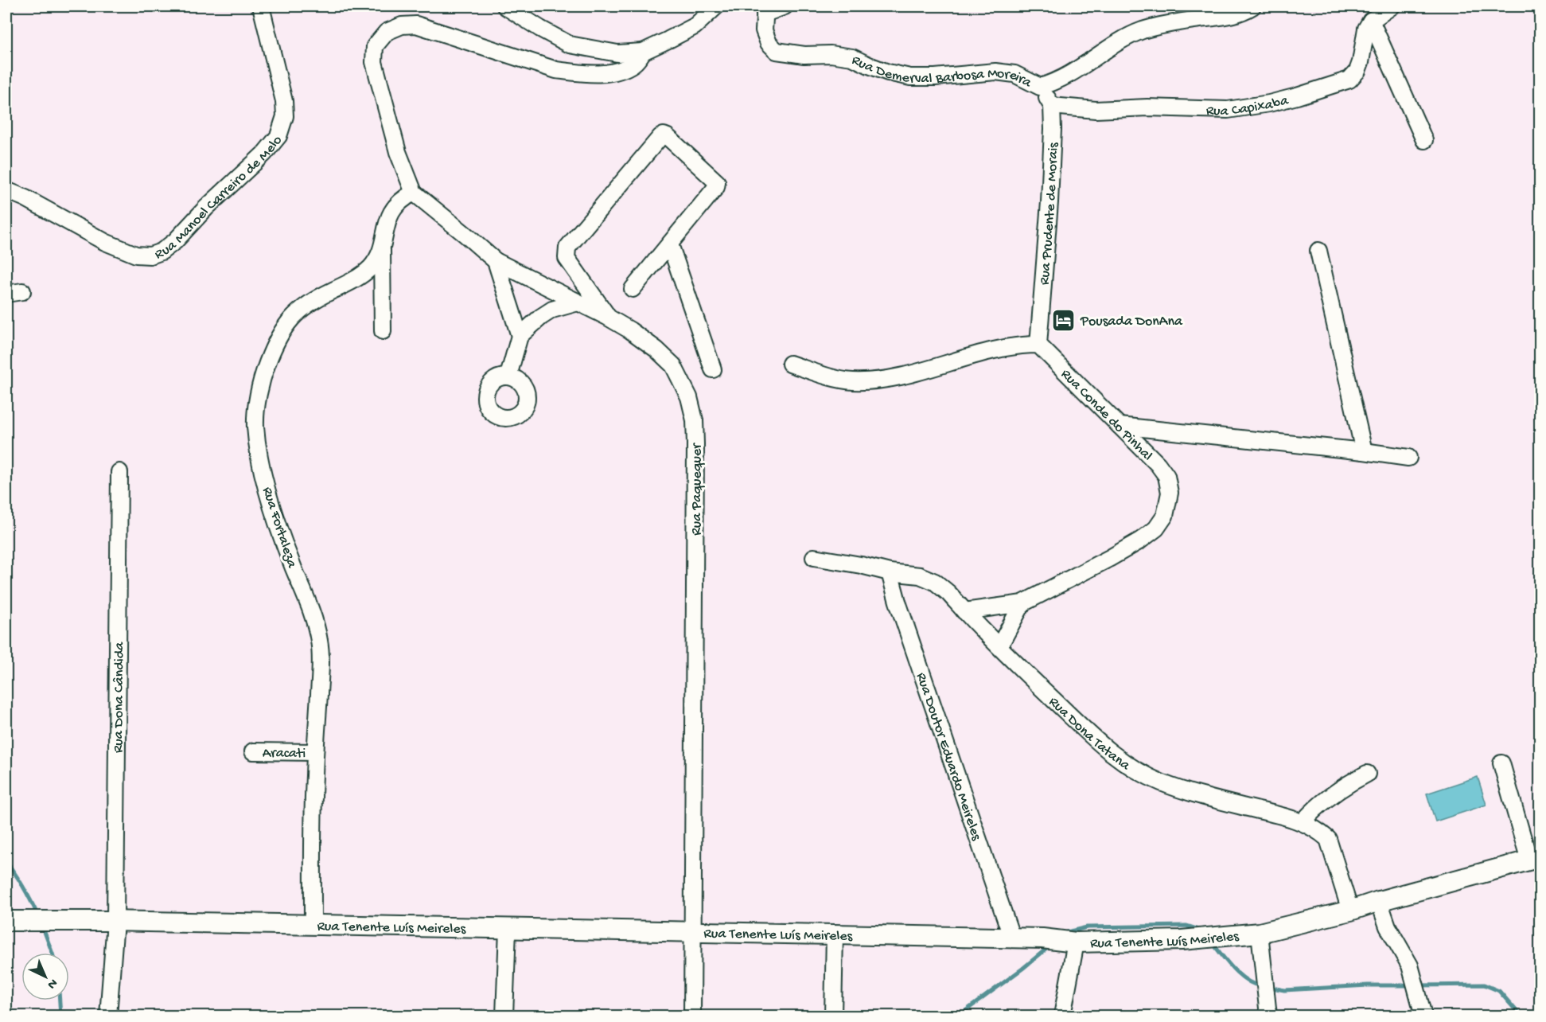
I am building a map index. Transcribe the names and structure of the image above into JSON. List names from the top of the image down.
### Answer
{
  "streets": {
    "main road": ["Rua Tenente Luís Meireles"],
    "street": [
      "Rua Demerval Barbosa Moreira",
      "Rua Capixaba",
      "Rua Manoel Carreiro de Melo",
      "Rua Prudente de Morais",
      "Rua Conde do Pinhal",
      "Rua Paquequer",
      "Rua Fortaleza",
      "Rua Dona Cândida",
      "Rua Dona Tatana",
      "Aracati",
      "Rua Doutor Eduardo Meireles"
    ]
  },
  "crossings": [
    ["Rua Capixaba", "Rua Prudente de Morais"],
    ["Rua Prudente de Morais", "Rua Conde do Pinhal"],
    ["Rua Conde do Pinhal", "Rua Dona Tatana"],
    ["Rua Paquequer", "Rua Fortaleza"],
    ["Rua Paquequer", "Rua Tenente Luís Meireles"],
    ["Rua Fortaleza", "Aracati"],
    ["Rua Fortaleza", "Rua Tenente Luís Meireles"],
    ["Rua Dona Cândida", "Rua Tenente Luís Meireles"],
    ["Rua Dona Tatana", "Rua Doutor Eduardo Meireles"],
    ["Rua Dona Tatana", "Rua Tenente Luís Meireles"],
    ["Rua Doutor Eduardo Meireles", "Rua Tenente Luís Meireles"]
  ],
  "places": {
    "hotel": ["Pousada DonAna"]
  },
  "north": "bottom right"
}
